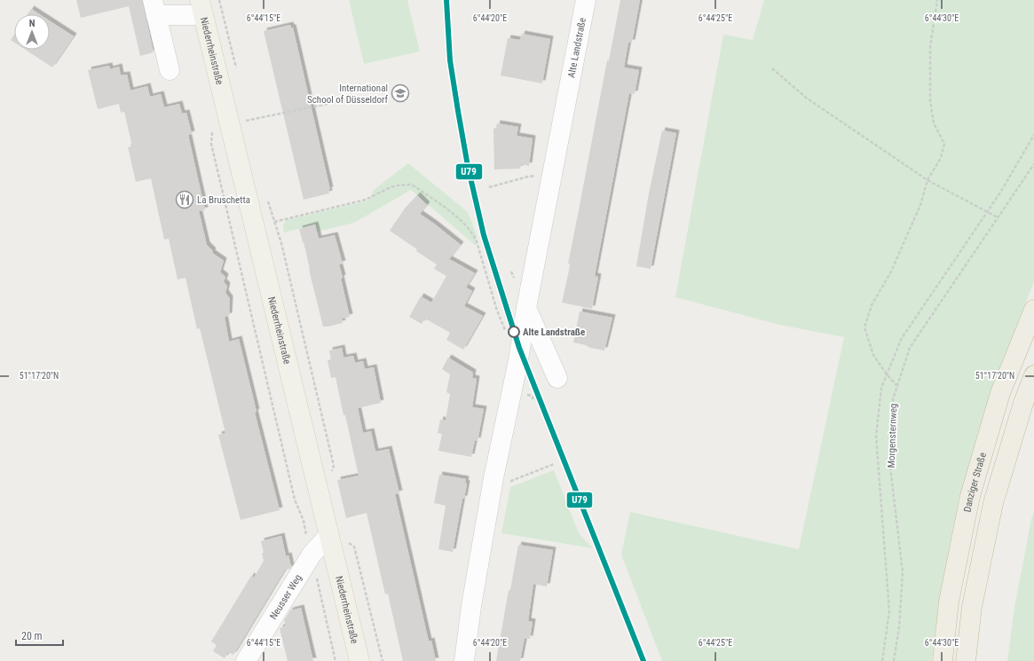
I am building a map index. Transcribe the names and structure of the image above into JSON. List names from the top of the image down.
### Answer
{
  "streets": {
    "highway": ["Danziger Straße"],
    "main road": ["Niederrheinstraße"],
    "street": ["Alte Landstraße", "Neusser Weg"],
    "path": ["Morgensternweg"]
  },
  "crossings": [
    ["Niederrheinstraße", "Neusser Weg"]
  ],
  "places": {
    "school or university": ["International School of Düsseldorf"],
    "restaurant": ["La Bruschetta"],
    "other": ["Alte Landstraße"]
  },
  "lines": ["transit line U79"],
  "scale_bar": "20 m",
  "north": "top",
  "coordinates": [
    "6°44'15\"E",
    "6°44'20\"E",
    "6°44'25\"E",
    "6°44'30\"E",
    "51°17'20\"N"
  ]
}
